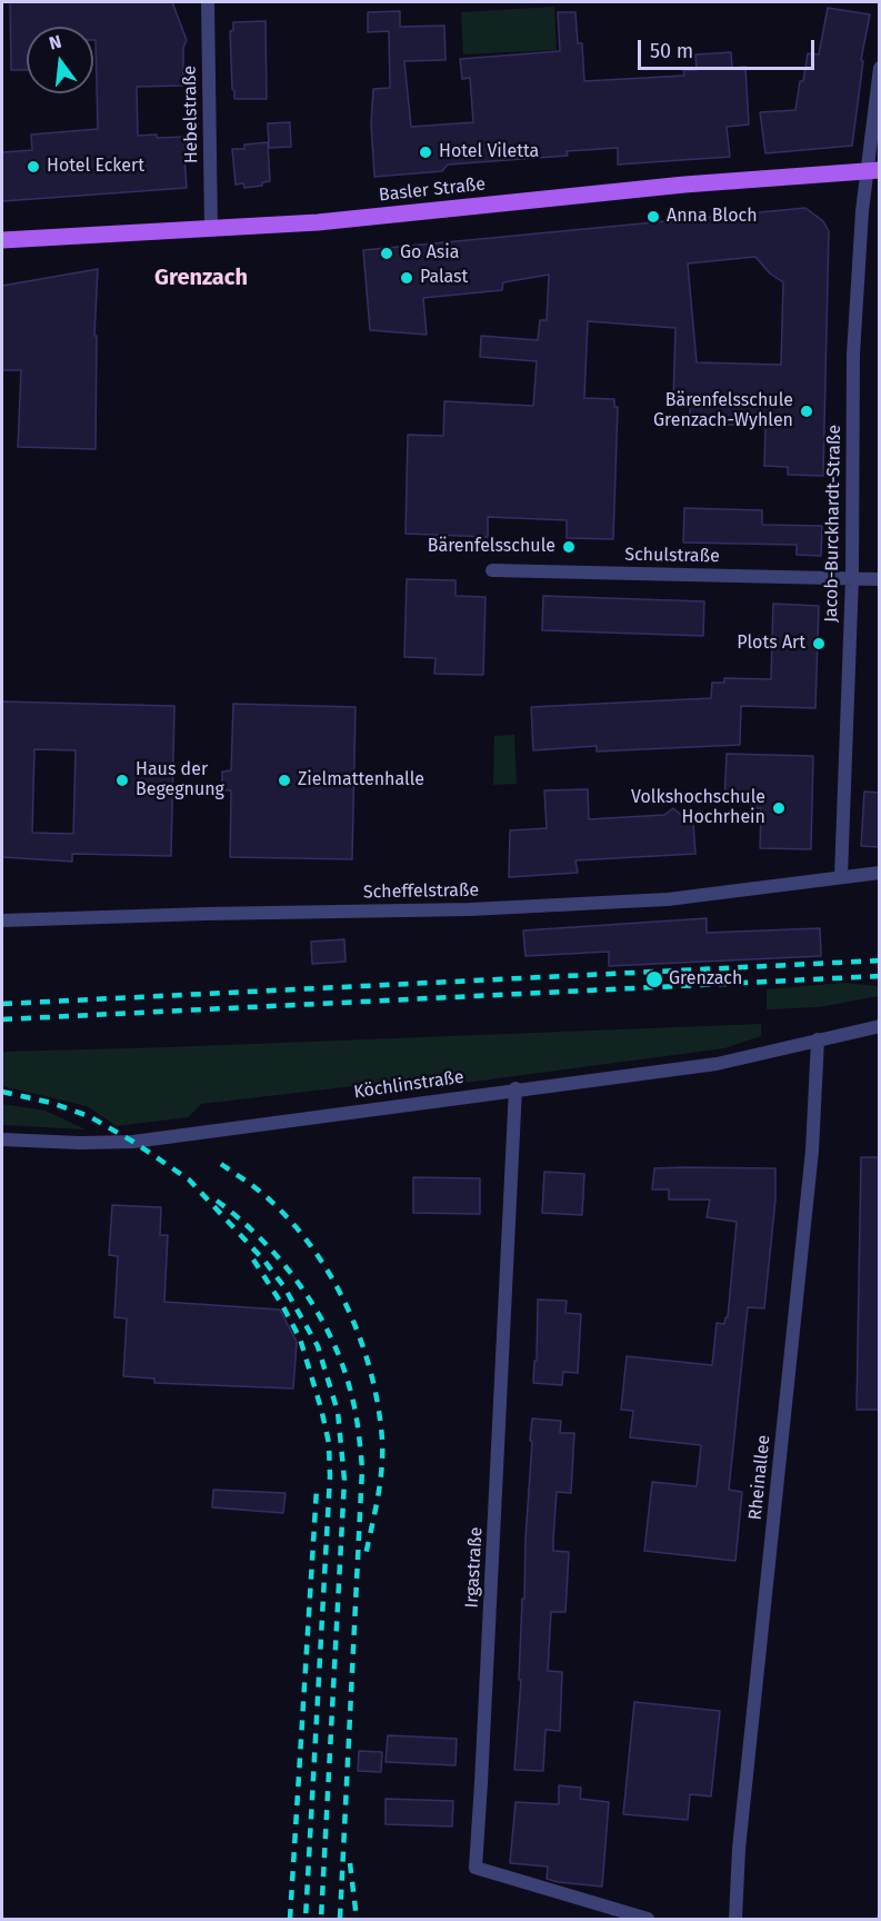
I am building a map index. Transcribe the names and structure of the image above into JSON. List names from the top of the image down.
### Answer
{
  "streets": {
    "main road": ["Basler Straße"],
    "street": [
      "Hebelstraße",
      "Jacob-Burckhardt-Straße",
      "Schulstraße",
      "Scheffelstraße",
      "Köchlinstraße",
      "Rheinallee",
      "Irgastraße"
    ]
  },
  "crossings": [
    ["Hebelstraße", "Basler Straße"],
    ["Basler Straße", "Jacob-Burckhardt-Straße"],
    ["Jacob-Burckhardt-Straße", "Schulstraße"],
    ["Jacob-Burckhardt-Straße", "Scheffelstraße"],
    ["Köchlinstraße", "Rheinallee"],
    ["Köchlinstraße", "Irgastraße"]
  ],
  "districts": ["Grenzach"],
  "places": [
    "Hotel Viletta",
    "Hotel Eckert",
    "Anna Bloch",
    "Go Asia",
    "Palast",
    "Bärenfelsschule Grenzach-Wyhlen",
    "Bärenfelsschule",
    "Plots Art",
    "Haus der Begegnung",
    "Zielmattenhalle",
    "Volkshochschule Hochrhein",
    "Grenzach"
  ],
  "scale_bar": "50 m",
  "north": "top"
}
